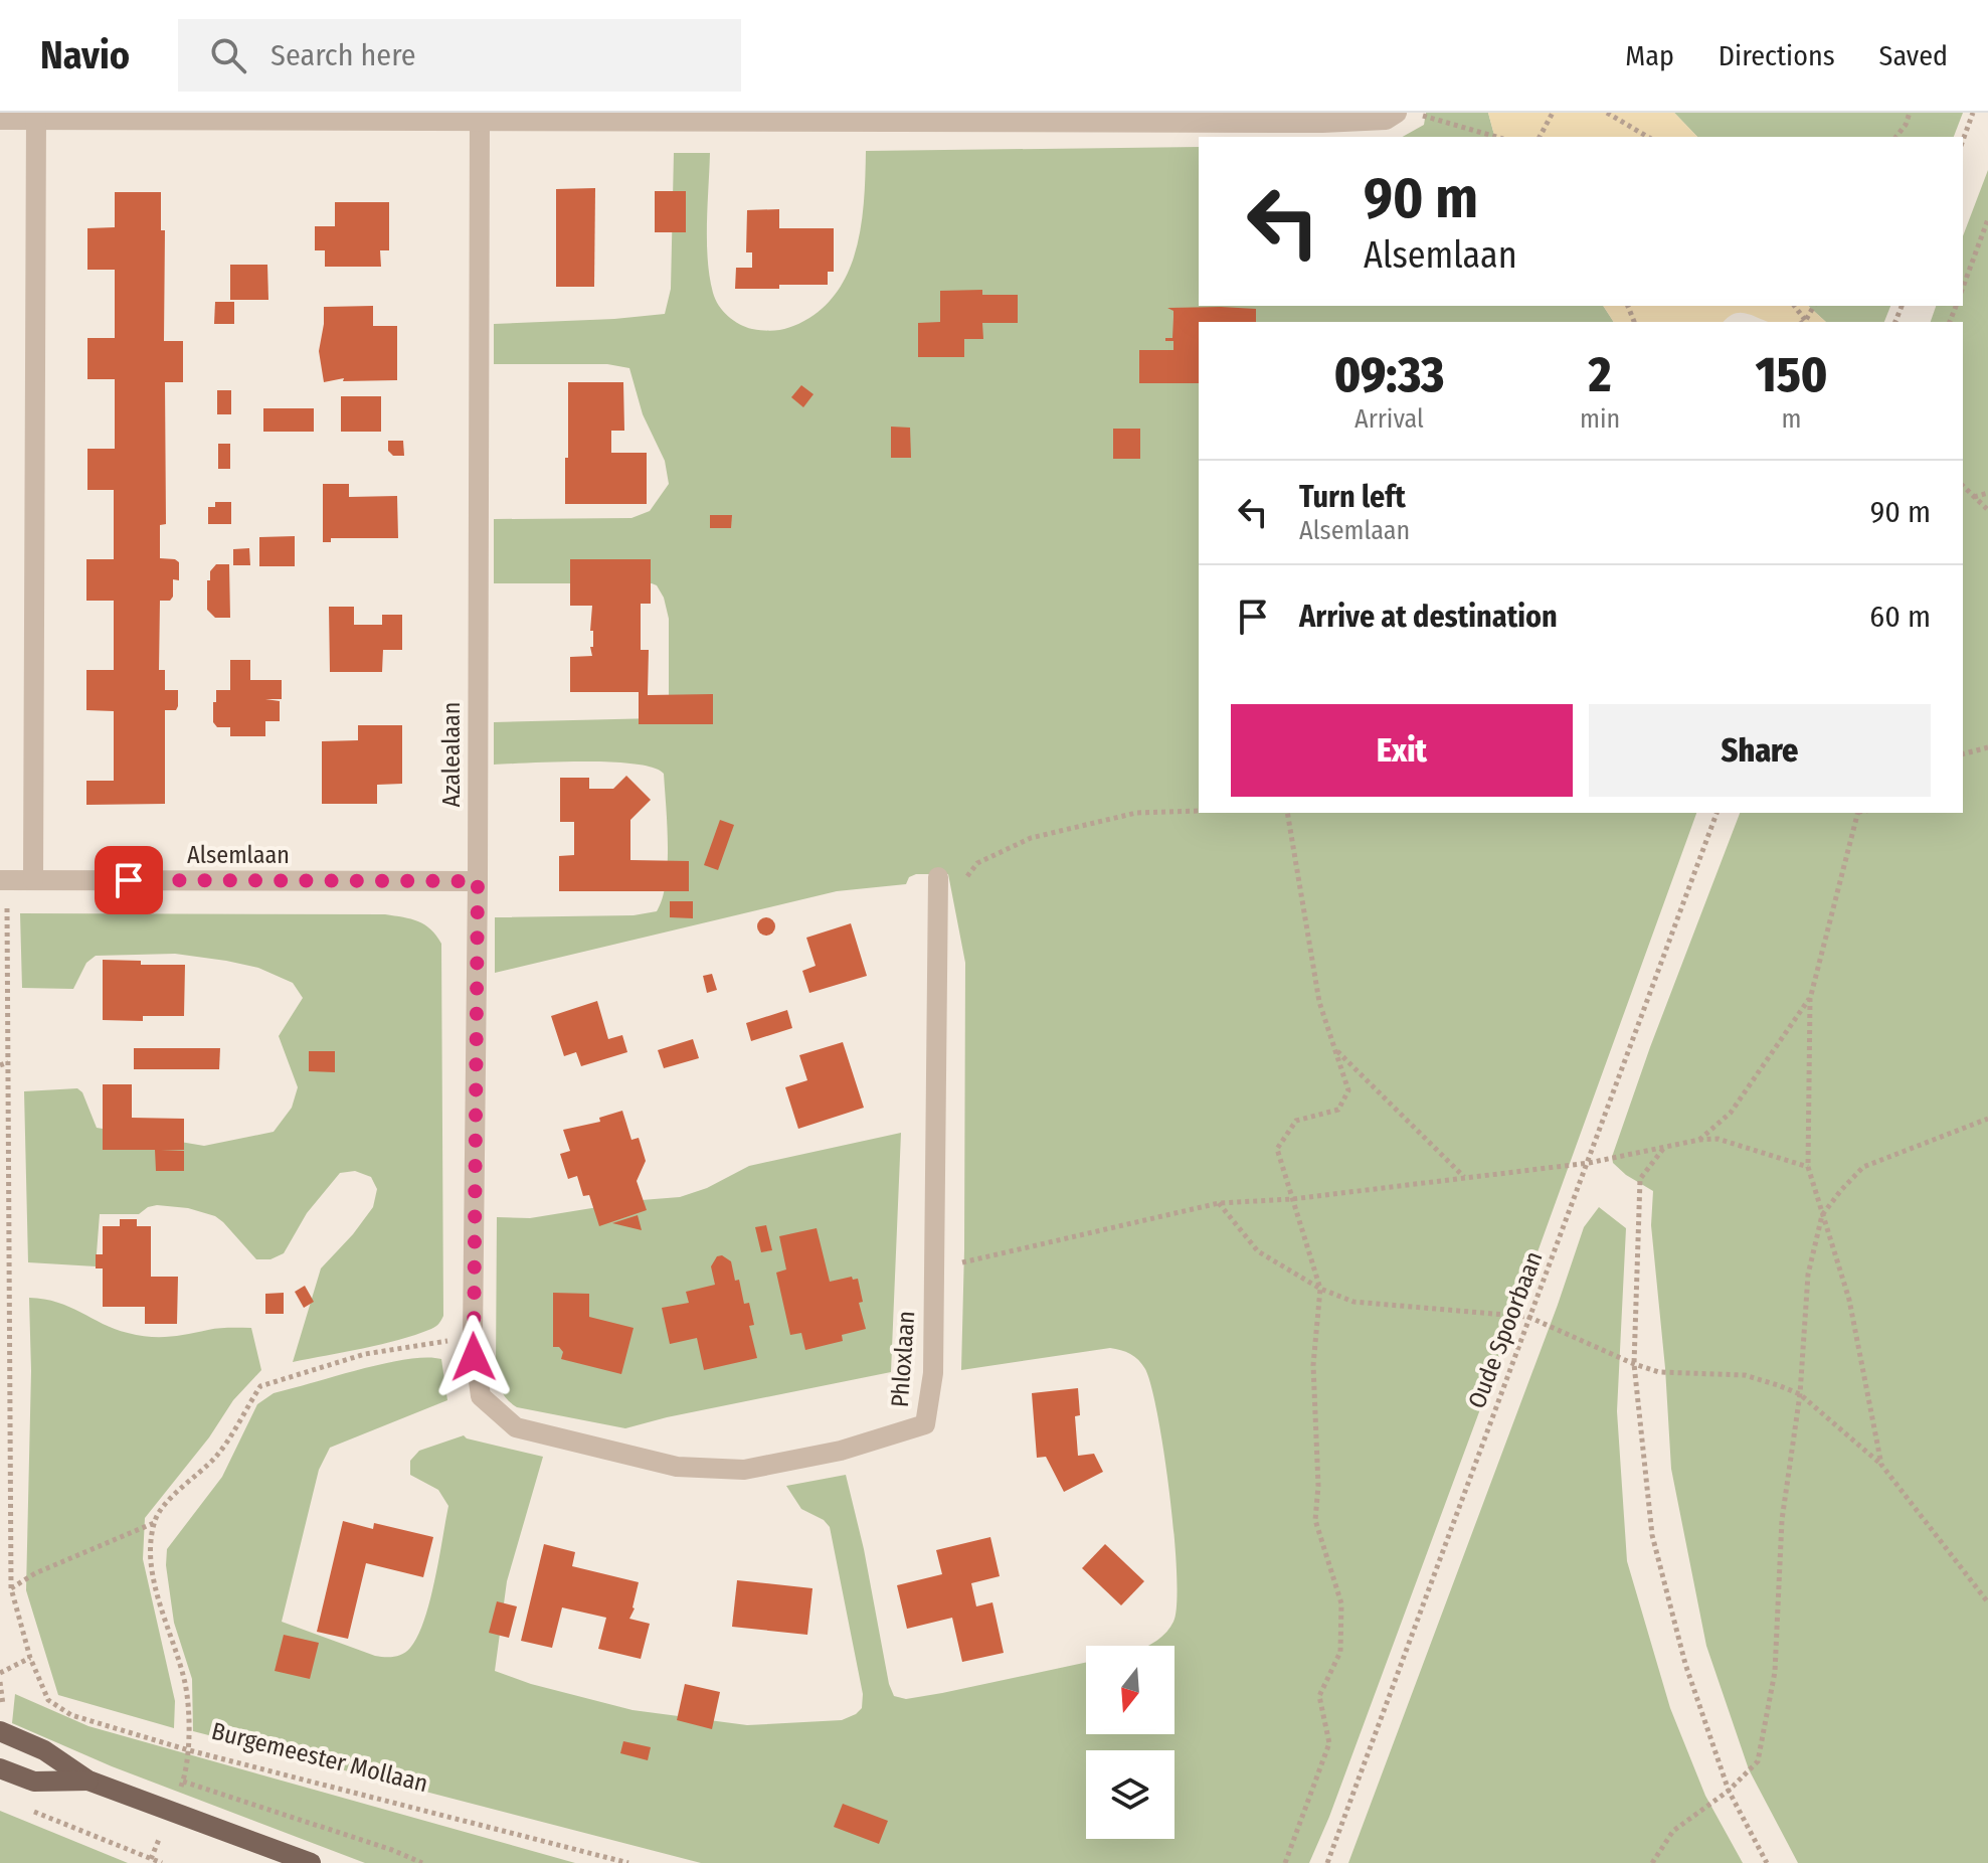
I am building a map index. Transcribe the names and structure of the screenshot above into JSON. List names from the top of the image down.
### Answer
{
  "streets": {
    "street": ["Azalealaan", "Alsemlaan", "Phloxlaan"],
    "path": ["Oude Spoorbaan", "Burgemeester Mollaan"]
  },
  "crossings": [
    ["Azalealaan", "Alsemlaan"],
    ["Azalealaan", "Phloxlaan"],
    ["Alsemlaan", "Burgemeester Mollaan"]
  ],
  "north": "bottom",
  "page": {
    "header": "Navio",
    "search": "Search here",
    "nav": ["Map", "Directions", "Saved"],
    "turn": ["90 m", "Alsemlaan"],
    "eta": [
      "09:33",
      "Arrival",
      "2",
      "min",
      "150",
      "m"
    ],
    "list": [
      {
        "name": "Turn left",
        "note": "Alsemlaan",
        "value": "90 m"
      },
      {
        "name": "Arrive at destination",
        "value": "60 m"
      }
    ],
    "buttons": ["Exit", "Share"]
  }
}
